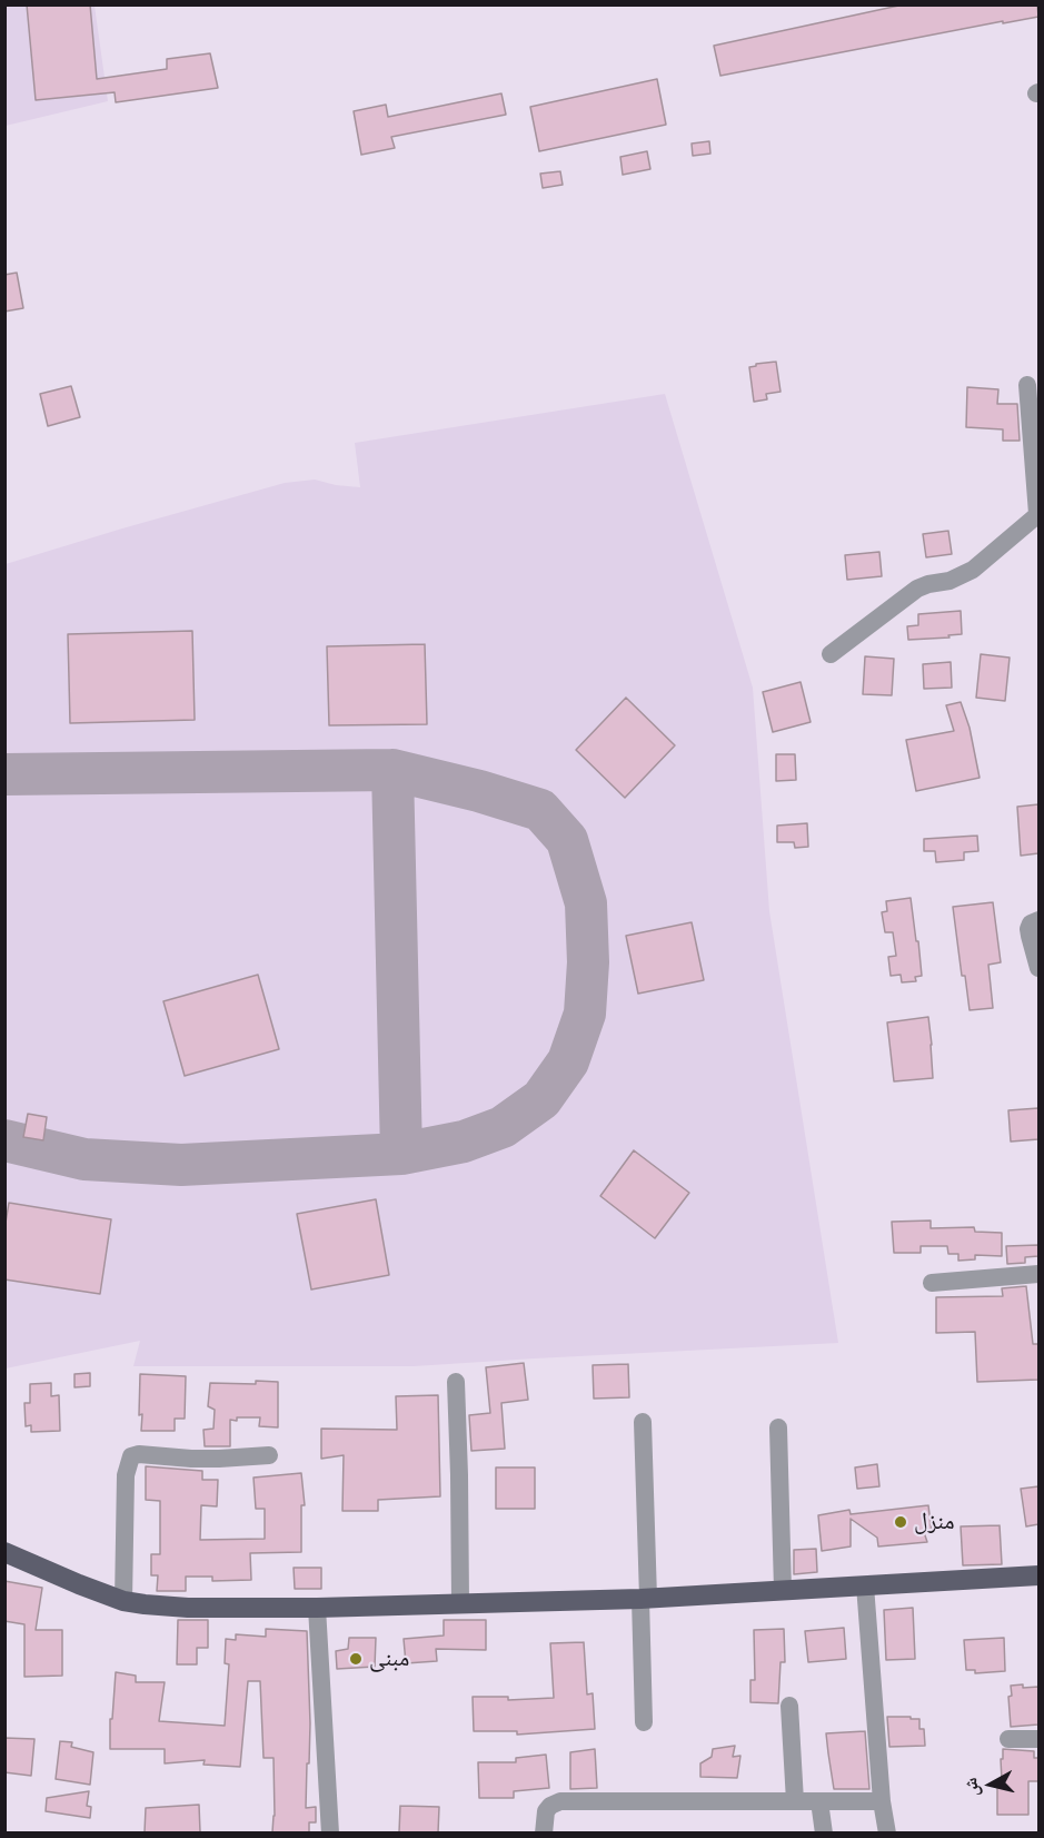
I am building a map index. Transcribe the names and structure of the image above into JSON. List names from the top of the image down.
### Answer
{
  "places": ["منزل", "مبنى"],
  "north": "left"
}
